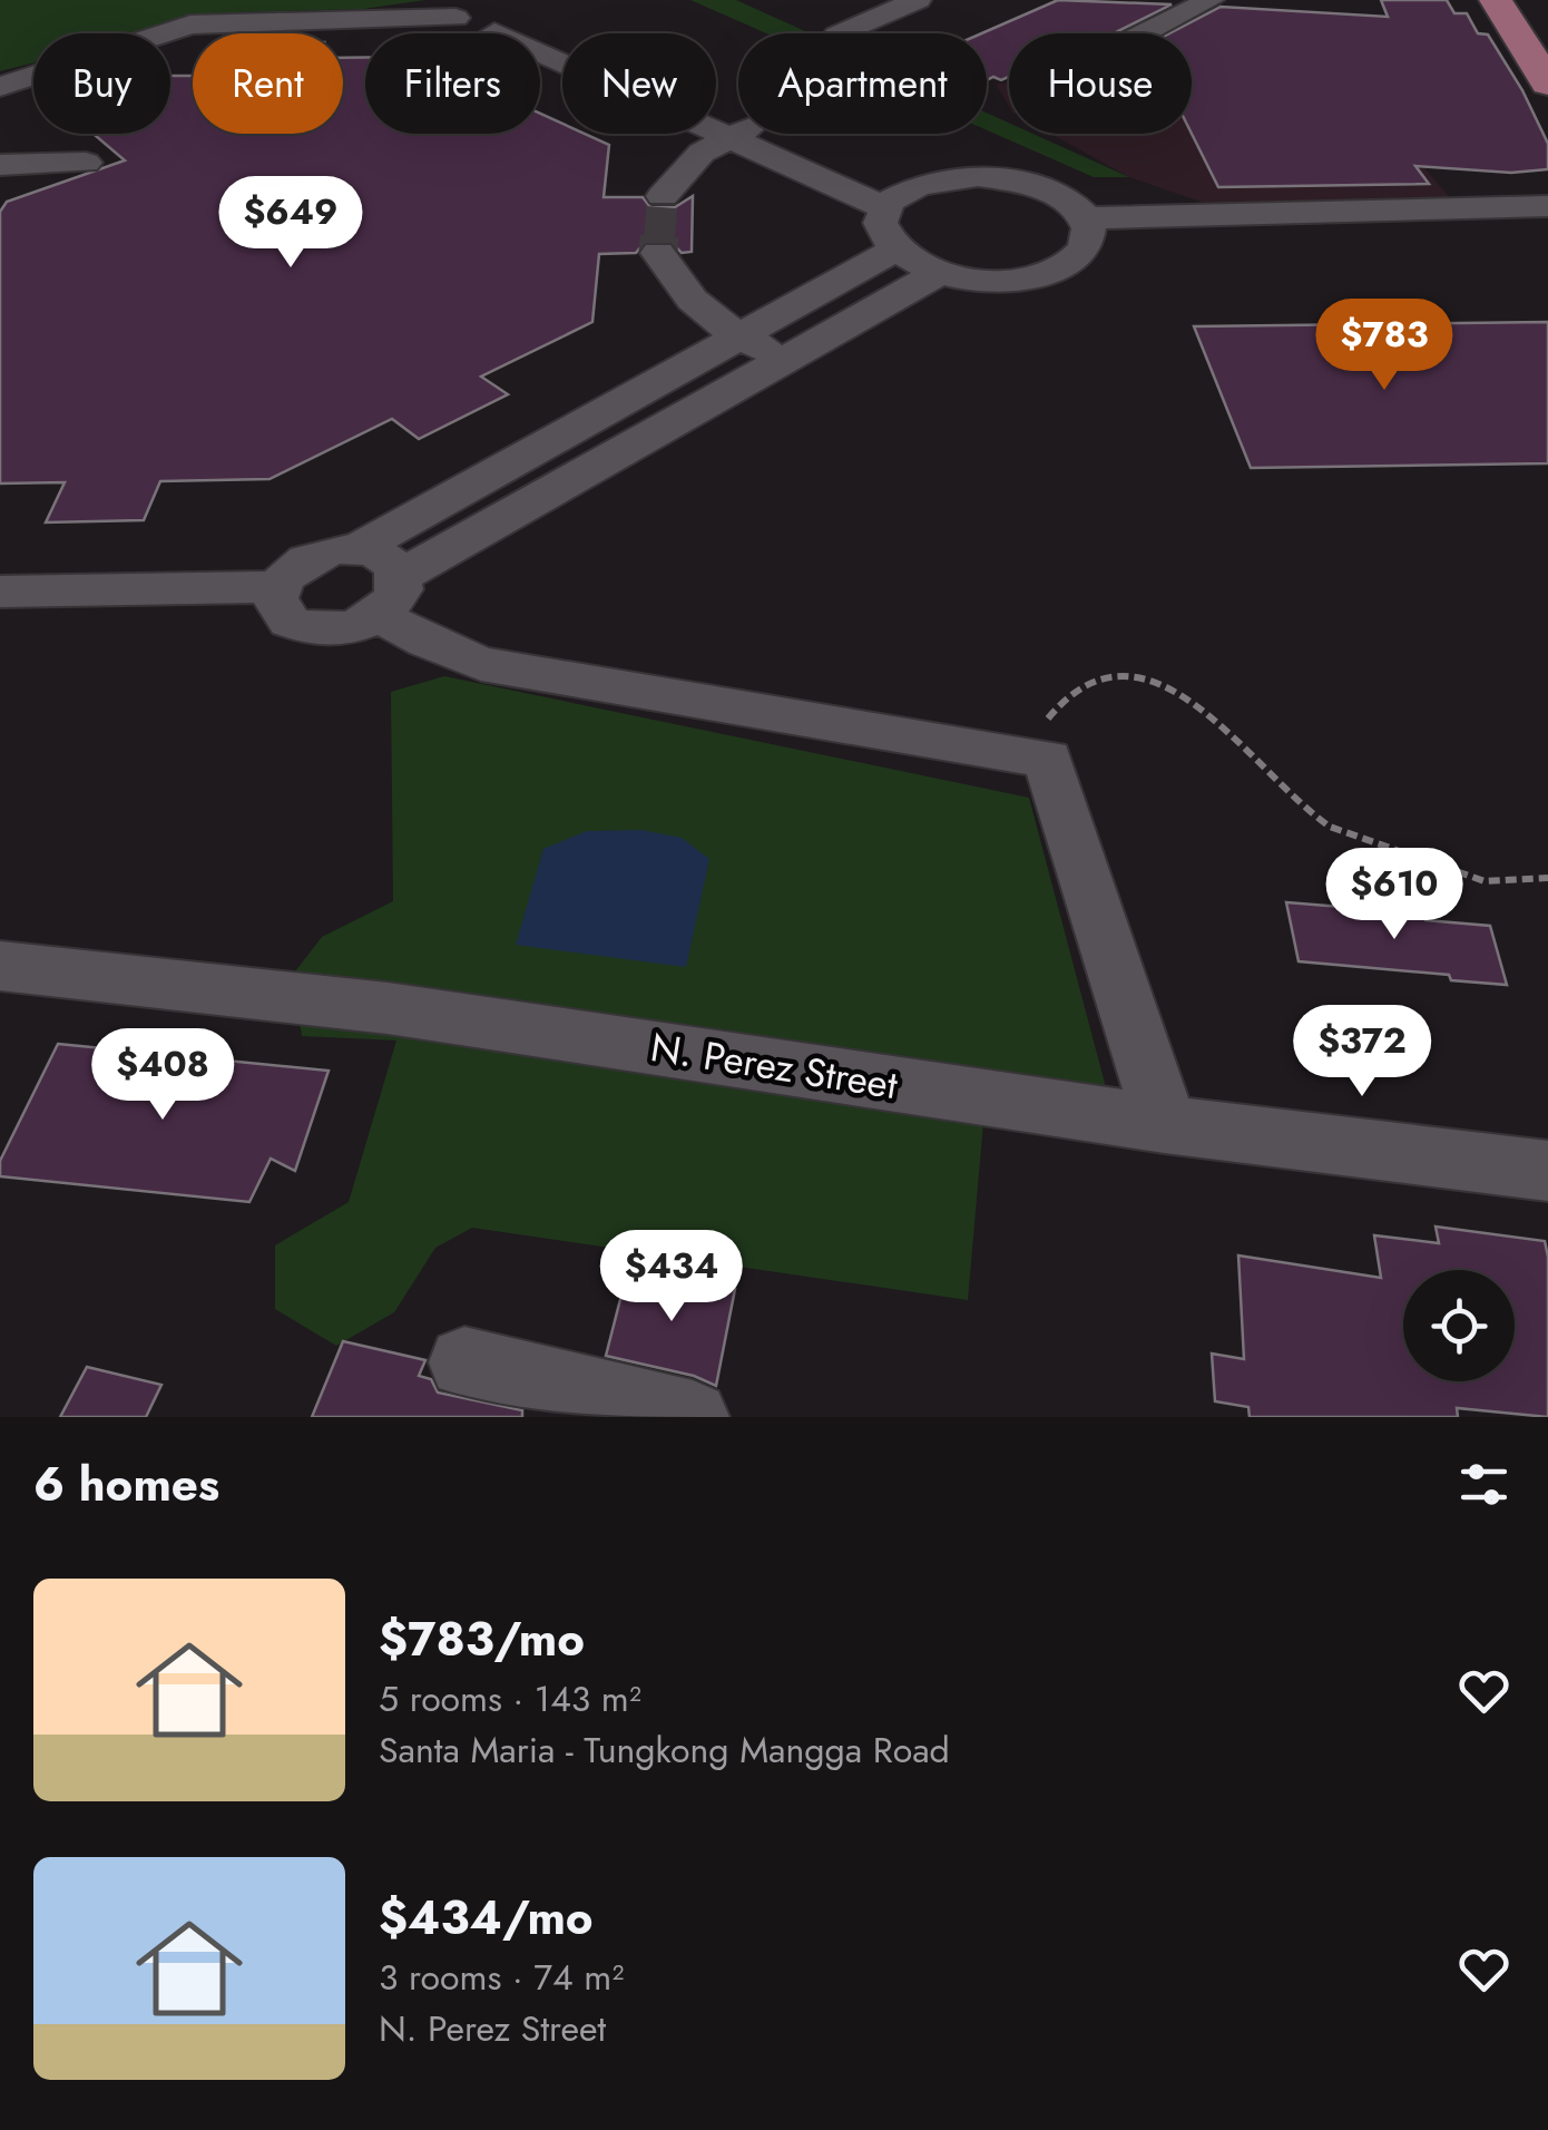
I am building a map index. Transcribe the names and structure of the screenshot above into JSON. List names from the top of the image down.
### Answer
{
  "streets": {
    "street": ["N. Perez Street"]
  },
  "page": {
    "chip": [
      "Buy",
      "Rent",
      "Filters",
      "New",
      "Apartment",
      "House"
    ],
    "price": [
      "$649",
      "$783",
      "$610",
      "$372",
      "$408",
      "$434"
    ],
    "heading": "6 homes",
    "list": [
      {
        "name": "$783/mo",
        "note": "5 rooms · 143 m² · Santa Maria - Tungkong Mangga Road"
      },
      {
        "name": "$434/mo",
        "note": "3 rooms · 74 m² · N. Perez Street"
      }
    ]
  }
}
